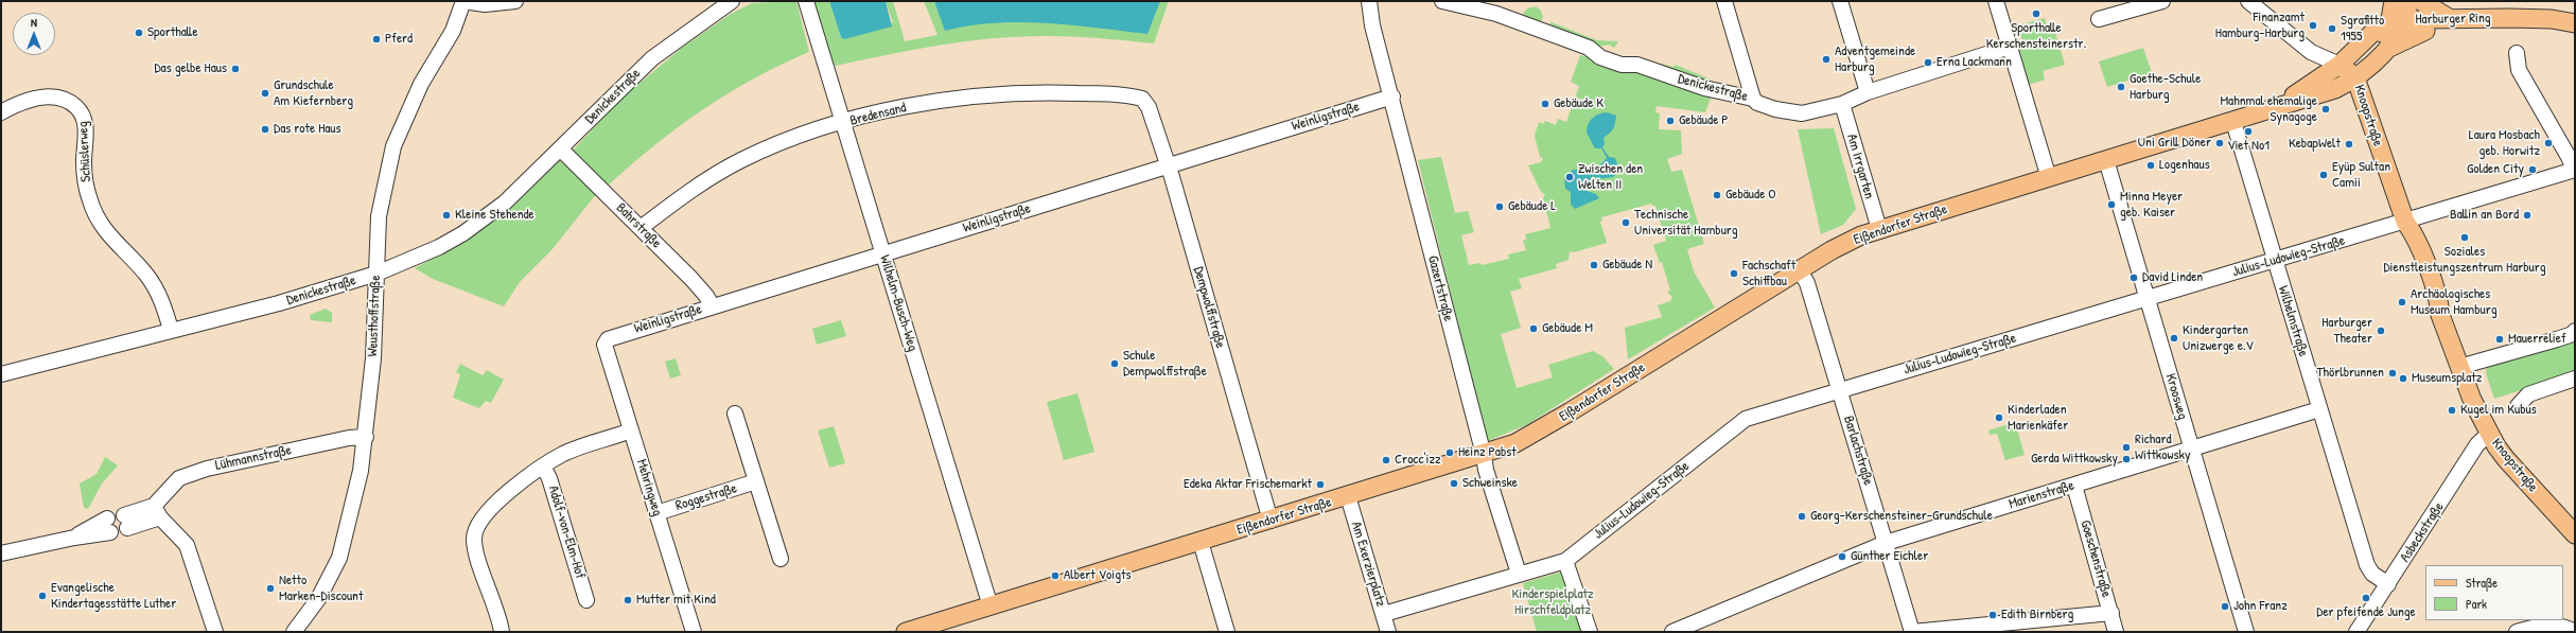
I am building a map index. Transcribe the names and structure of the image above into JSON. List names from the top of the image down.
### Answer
{
  "streets": {
    "main road": ["Harburger Ring", "Knoopstraße", "Eißendorfer Straße"],
    "street": [
      "Denickestraße",
      "Bredensand",
      "Weinligstraße",
      "Schüslerweg",
      "Am Irrgarten",
      "Bahrstraße",
      "Julius-Ludowieg-Straße",
      "Gazertstraße",
      "Wilhelm-Busch-Weg",
      "Dempwolffstraße",
      "Weusthoffstraße",
      "Wilhelmstraße",
      "Kroosweg",
      "Barlachstraße",
      "Lühmannstraße",
      "Mehringweg",
      "Marienstraße",
      "Roggestraße",
      "Adolf-von-Elm-Hof",
      "Asbeckstraße",
      "Goeschenstraße",
      "Am Exerzierplatz"
    ]
  },
  "crossings": [
    ["Denickestraße", "Schüslerweg"],
    ["Denickestraße", "Am Irrgarten"],
    ["Denickestraße", "Bahrstraße"],
    ["Denickestraße", "Weusthoffstraße"],
    ["Bredensand", "Bahrstraße"],
    ["Bredensand", "Wilhelm-Busch-Weg"],
    ["Bredensand", "Dempwolffstraße"],
    ["Knoopstraße", "Eißendorfer Straße"],
    ["Knoopstraße", "Julius-Ludowieg-Straße"],
    ["Knoopstraße", "Asbeckstraße"],
    ["Weinligstraße", "Bahrstraße"],
    ["Weinligstraße", "Gazertstraße"],
    ["Weinligstraße", "Wilhelm-Busch-Weg"],
    ["Weinligstraße", "Dempwolffstraße"],
    ["Weinligstraße", "Mehringweg"],
    ["Am Irrgarten", "Eißendorfer Straße"],
    ["Eißendorfer Straße", "Gazertstraße"],
    ["Eißendorfer Straße", "Wilhelm-Busch-Weg"],
    ["Eißendorfer Straße", "Dempwolffstraße"],
    ["Eißendorfer Straße", "Wilhelmstraße"],
    ["Eißendorfer Straße", "Kroosweg"],
    ["Eißendorfer Straße", "Barlachstraße"],
    ["Eißendorfer Straße", "Am Exerzierplatz"],
    ["Julius-Ludowieg-Straße", "Gazertstraße"],
    ["Julius-Ludowieg-Straße", "Wilhelmstraße"],
    ["Julius-Ludowieg-Straße", "Kroosweg"],
    ["Julius-Ludowieg-Straße", "Barlachstraße"],
    ["Julius-Ludowieg-Straße", "Am Exerzierplatz"],
    ["Weusthoffstraße", "Lühmannstraße"],
    ["Wilhelmstraße", "Marienstraße"],
    ["Wilhelmstraße", "Asbeckstraße"],
    ["Kroosweg", "Marienstraße"],
    ["Barlachstraße", "Marienstraße"],
    ["Mehringweg", "Roggestraße"],
    ["Marienstraße", "Goeschenstraße"]
  ],
  "parks": ["Kinderspielplatz Hirschfeldplatz"],
  "places": [
    "Sporthalle Kerschensteinerstr.",
    "Finanzamt Hamburg-Harburg",
    "Sgrafitto 1955",
    "Sporthalle",
    "Pferd",
    "Adventgemeinde Harburg",
    "Erna Lackmann",
    "Das gelbe Haus",
    "Goethe-Schule Harburg",
    "Grundschule Am Kiefernberg",
    "Gebäude K",
    "Mahnmal ehemalige Synagoge",
    "Gebäude P",
    "Das rote Haus",
    "Viet No1",
    "Uni Grill Döner",
    "Laura Mosbach geb. Horwitz",
    "KebapWelt",
    "Logenhaus",
    "Golden City",
    "Eyüp Sultan Camii",
    "Zwischen den Welten II",
    "Gebäude O",
    "Minna Meyer geb. Kaiser",
    "Gebäude L",
    "Kleine Stehende",
    "Ballin an Bord",
    "Technische Universität Hamburg",
    "Soziales Dienstleistungszentrum Harburg",
    "Gebäude N",
    "Fachschaft Schiffbau",
    "David Linden",
    "Archäologisches Museum Hamburg",
    "Gebäude M",
    "Harburger Theater",
    "Kindergarten Unizwerge e.V",
    "Mauerrelief",
    "Schule Dempwolffstraße",
    "Thörlbrunnen",
    "Museumsplatz",
    "Kugel im Kubus",
    "Kinderladen Marienkäfer",
    "Richard Wittkowsky",
    "Heinz Pabst",
    "Gerda Wittkowsky",
    "Crocc'izz",
    "Schweinske",
    "Edeka Aktar Frischemarkt",
    "Georg-Kerschensteiner-Grundschule",
    "Günther Eichler",
    "Albert Voigts",
    "Netto Marken-Discount",
    "Evangelische Kindertagesstätte Luther",
    "Der pfeifende Junge",
    "Mutter mit Kind",
    "John Franz",
    "Edith Birnberg"
  ],
  "legend": ["Straße", "Park"],
  "north": "top"
}
